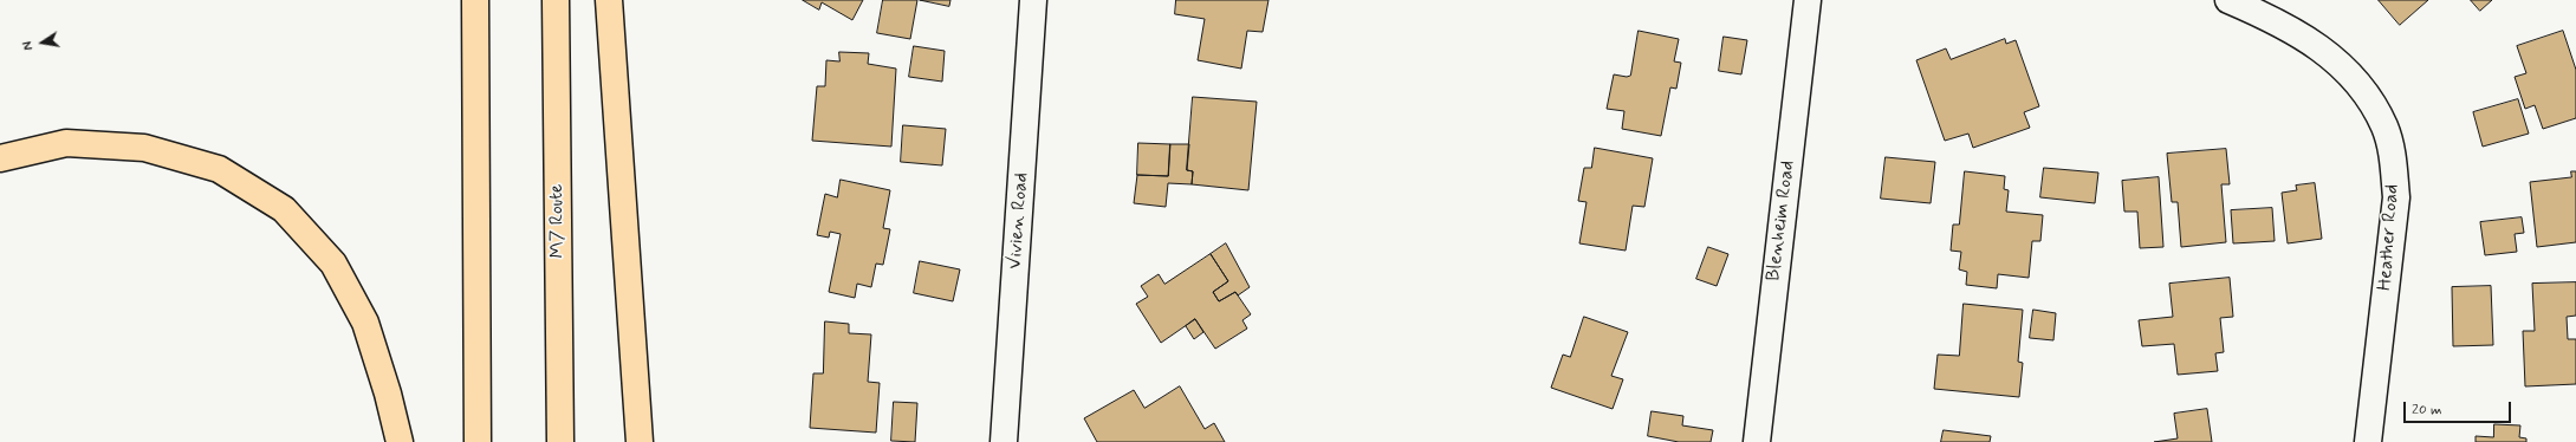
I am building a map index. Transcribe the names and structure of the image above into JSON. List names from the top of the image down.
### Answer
{
  "streets": {
    "highway": ["M7 Route"],
    "street": ["Vivien Road", "Blenheim Road", "Heather Road"]
  },
  "scale_bar": "20 m",
  "north": "left"
}
